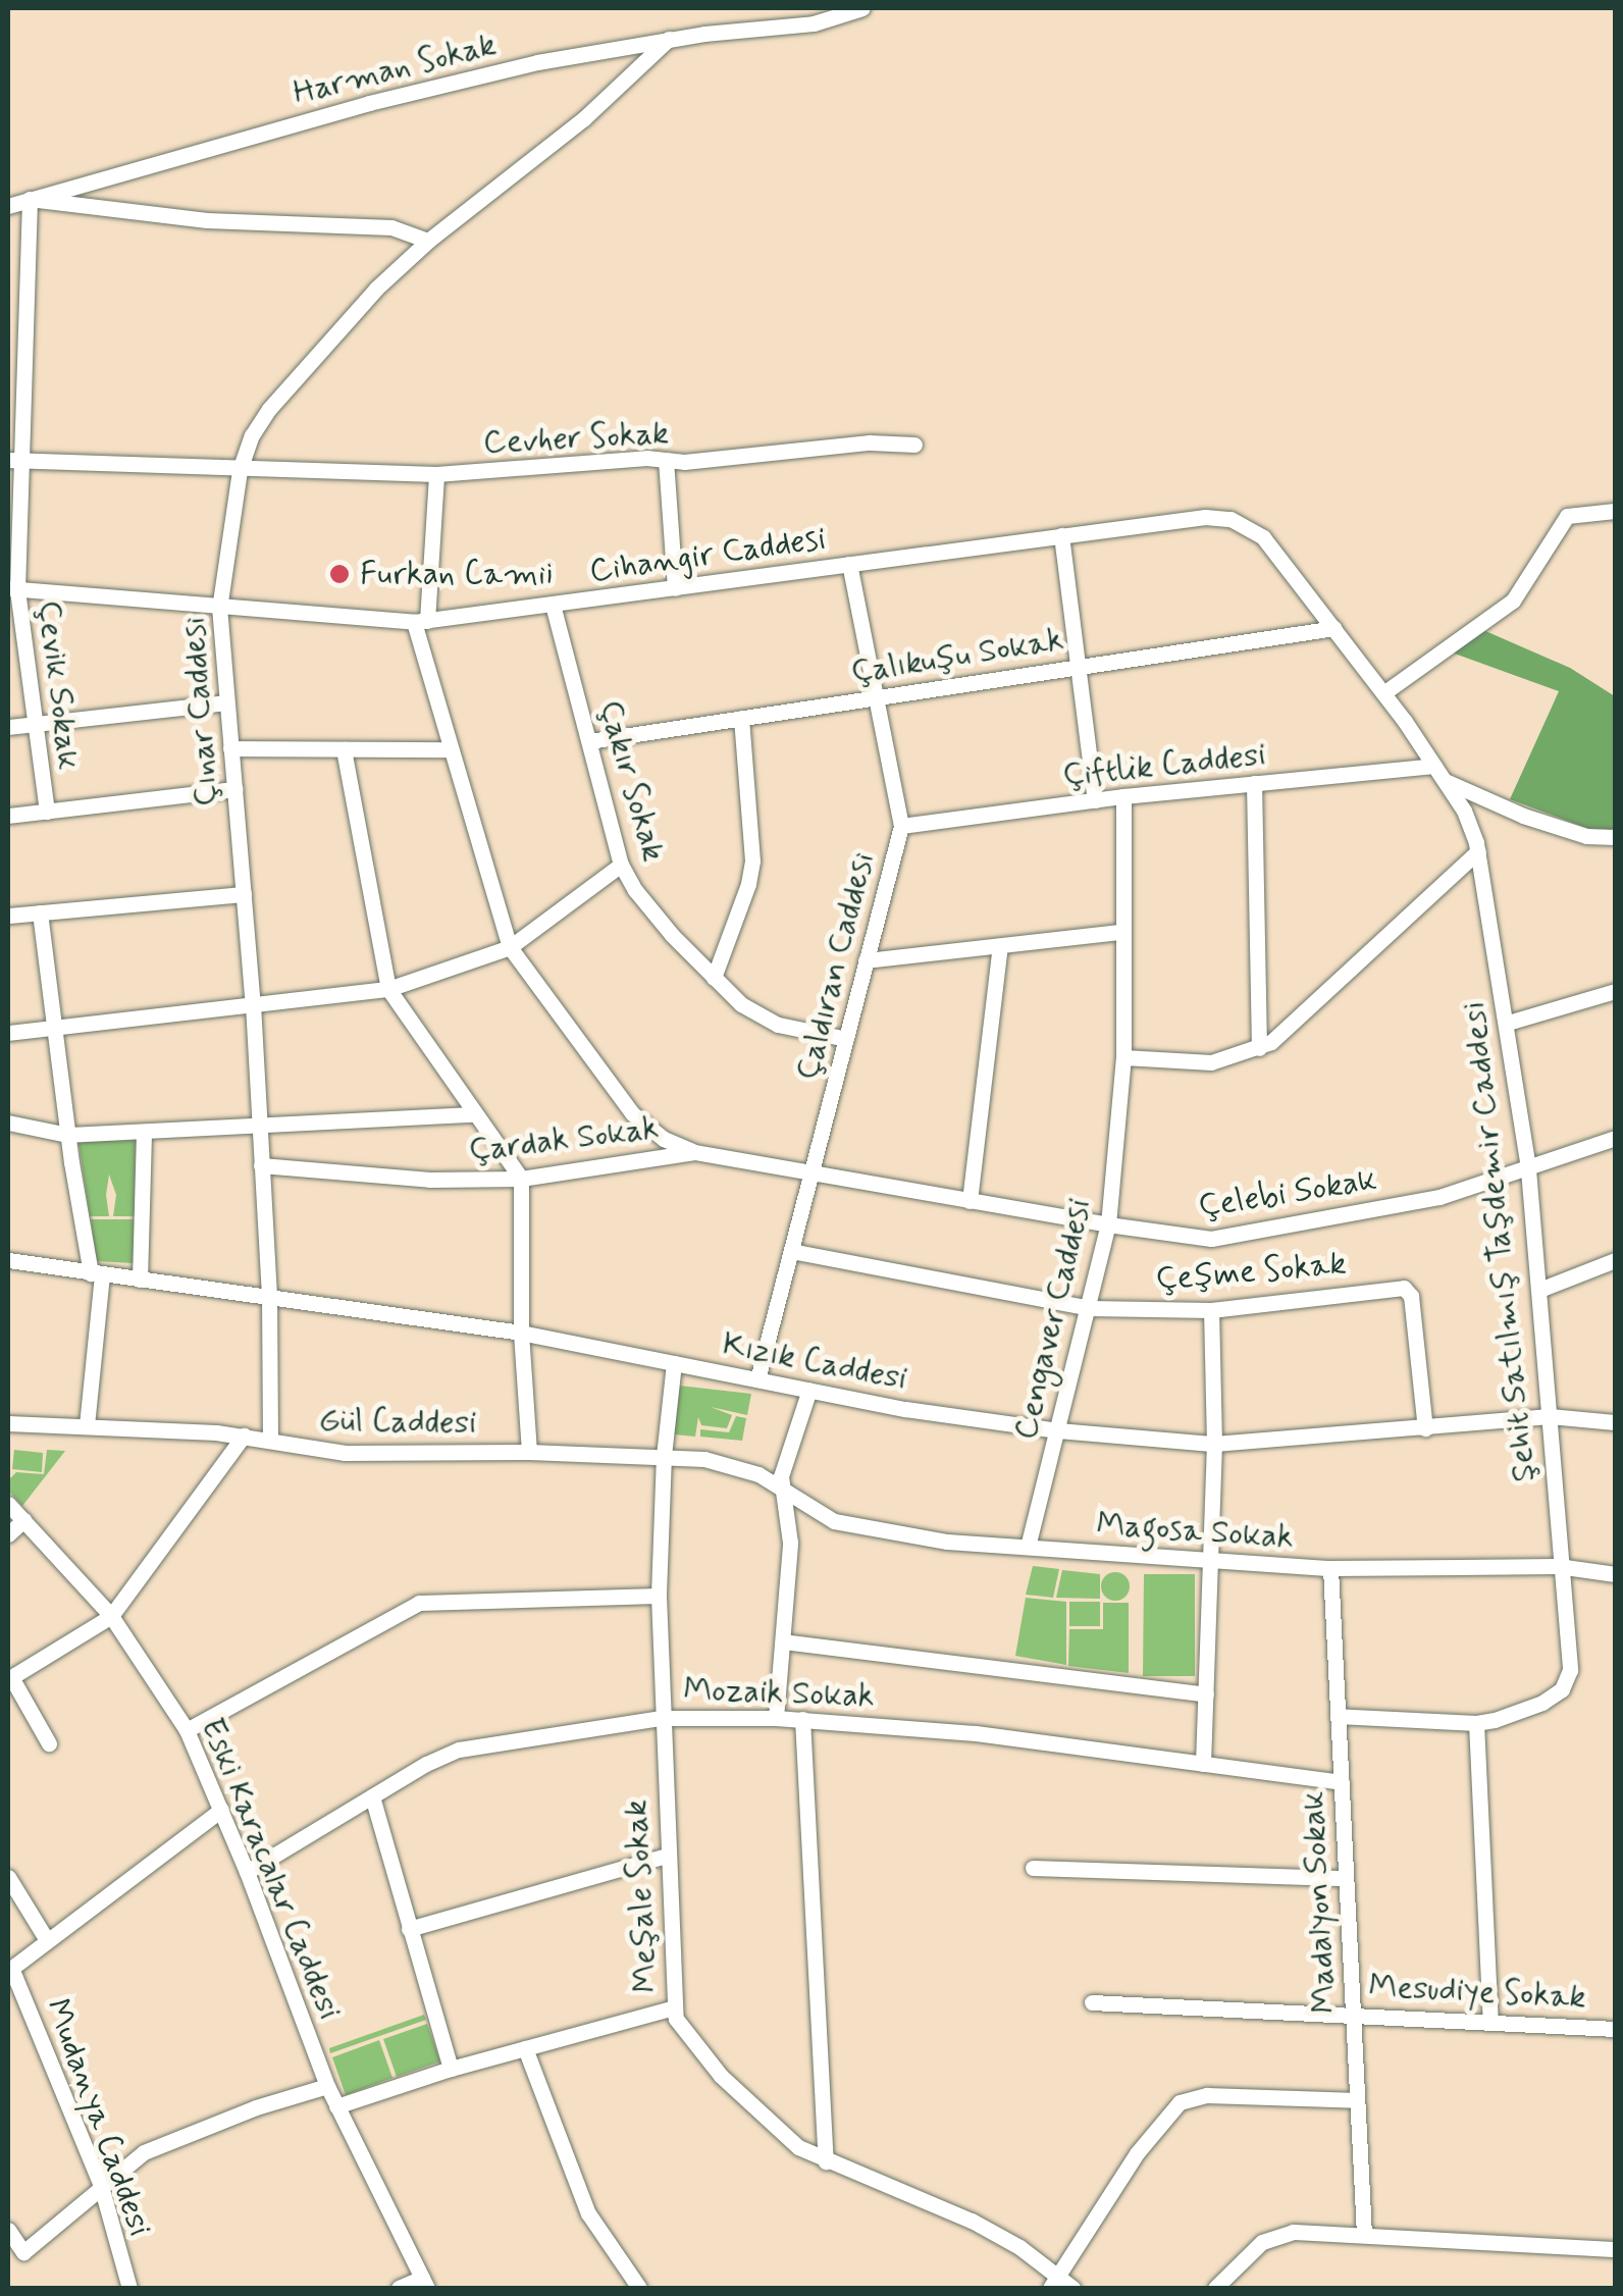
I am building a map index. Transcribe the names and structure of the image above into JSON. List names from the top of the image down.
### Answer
{
  "streets": {
    "street": [
      "Harman Sokak",
      "Cevher Sokak",
      "Cihangir Caddesi",
      "Çalıkuşu Sokak",
      "Çevik Sokak",
      "Çınar Caddesi",
      "Çiftlik Caddesi",
      "Çakır Sokak",
      "Çaldıran Caddesi",
      "Çardak Sokak",
      "Çelebi Sokak",
      "Şehit Satılmış Taşdemir Caddesi",
      "Çeşme Sokak",
      "Cengaver Caddesi",
      "Kızık Caddesi",
      "Gül Caddesi",
      "Magosa Sokak",
      "Mozaik Sokak",
      "Eski Karacalar Caddesi",
      "Meşale Sokak",
      "Madalyon Sokak",
      "Mesudiye Sokak",
      "Mudanya Caddesi"
    ]
  },
  "crossings": [
    ["Harman Sokak", "Çevik Sokak"],
    ["Harman Sokak", "Çınar Caddesi"],
    ["Cevher Sokak", "Çevik Sokak"],
    ["Cevher Sokak", "Çınar Caddesi"],
    ["Cihangir Caddesi", "Çevik Sokak"],
    ["Cihangir Caddesi", "Çınar Caddesi"],
    ["Cihangir Caddesi", "Çakır Sokak"],
    ["Cihangir Caddesi", "Çaldıran Caddesi"],
    ["Cihangir Caddesi", "Şehit Satılmış Taşdemir Caddesi"],
    ["Çalıkuşu Sokak", "Çakır Sokak"],
    ["Çalıkuşu Sokak", "Çaldıran Caddesi"],
    ["Çalıkuşu Sokak", "Şehit Satılmış Taşdemir Caddesi"],
    ["Çınar Caddesi", "Çardak Sokak"],
    ["Çınar Caddesi", "Kızık Caddesi"],
    ["Çınar Caddesi", "Gül Caddesi"],
    ["Çiftlik Caddesi", "Çaldıran Caddesi"],
    ["Çiftlik Caddesi", "Şehit Satılmış Taşdemir Caddesi"],
    ["Çiftlik Caddesi", "Cengaver Caddesi"],
    ["Çakır Sokak", "Çaldıran Caddesi"],
    ["Çaldıran Caddesi", "Çardak Sokak"],
    ["Çaldıran Caddesi", "Çelebi Sokak"],
    ["Çaldıran Caddesi", "Çeşme Sokak"],
    ["Çaldıran Caddesi", "Kızık Caddesi"],
    ["Çardak Sokak", "Çelebi Sokak"],
    ["Çelebi Sokak", "Şehit Satılmış Taşdemir Caddesi"],
    ["Çelebi Sokak", "Cengaver Caddesi"],
    ["Şehit Satılmış Taşdemir Caddesi", "Kızık Caddesi"],
    ["Şehit Satılmış Taşdemir Caddesi", "Magosa Sokak"],
    ["Çeşme Sokak", "Cengaver Caddesi"],
    ["Çeşme Sokak", "Kızık Caddesi"],
    ["Cengaver Caddesi", "Kızık Caddesi"],
    ["Cengaver Caddesi", "Magosa Sokak"],
    ["Kızık Caddesi", "Meşale Sokak"],
    ["Gül Caddesi", "Magosa Sokak"],
    ["Gül Caddesi", "Meşale Sokak"],
    ["Magosa Sokak", "Madalyon Sokak"],
    ["Mozaik Sokak", "Eski Karacalar Caddesi"],
    ["Mozaik Sokak", "Meşale Sokak"],
    ["Mozaik Sokak", "Madalyon Sokak"],
    ["Madalyon Sokak", "Mesudiye Sokak"]
  ],
  "places": ["Furkan Camii"]
}
